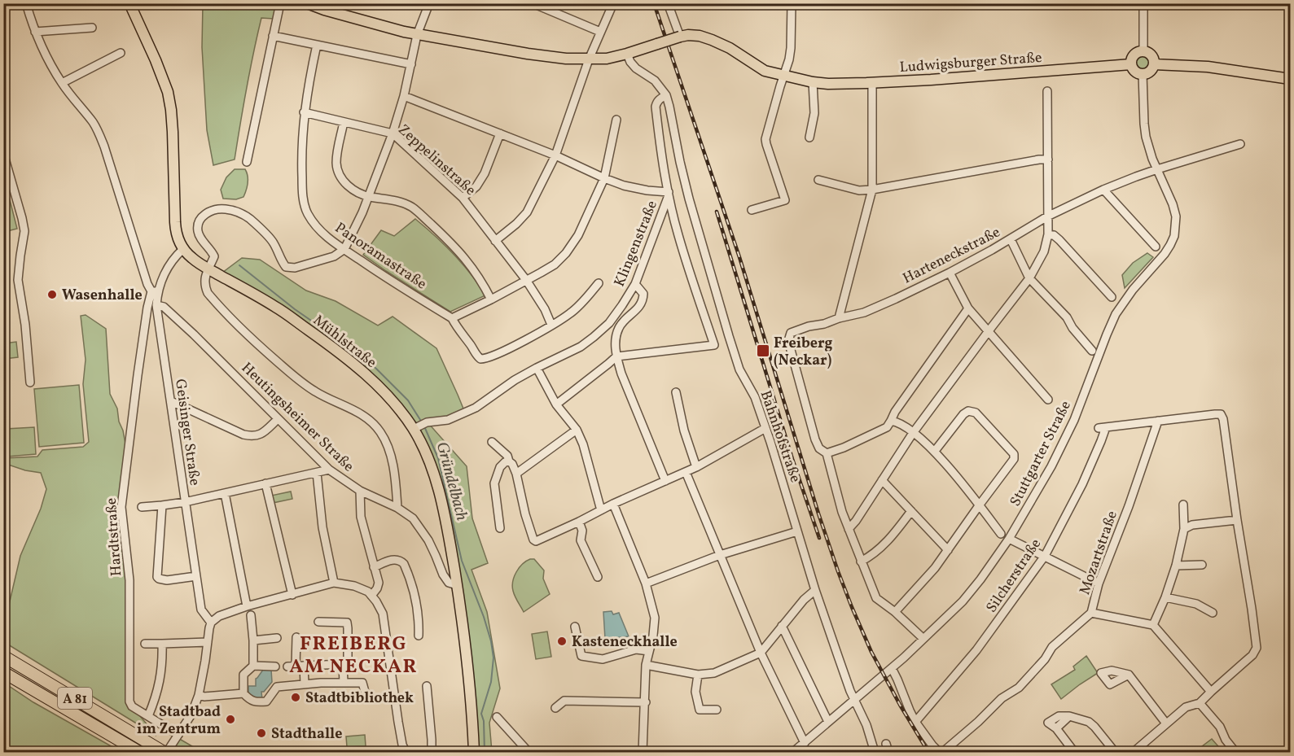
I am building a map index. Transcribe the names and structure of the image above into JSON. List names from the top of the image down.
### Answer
{
  "streets": {
    "highway": ["A 81"],
    "main road": ["Ludwigsburger Straße", "Mühlstraße"],
    "street": [
      "Zeppelinstraße",
      "Klingenstraße",
      "Harteneckstraße",
      "Panoramastraße",
      "Heutingsheimer Straße",
      "Geisinger Straße",
      "Bahnhofstraße",
      "Stuttgarter Straße",
      "Hardtstraße",
      "Mozartstraße",
      "Silcherstraße"
    ]
  },
  "crossings": [
    ["Ludwigsburger Straße", "Bahnhofstraße"],
    ["Ludwigsburger Straße", "Stuttgarter Straße"],
    ["Zeppelinstraße", "Panoramastraße"],
    ["Klingenstraße", "Mühlstraße"],
    ["Klingenstraße", "Bahnhofstraße"],
    ["Harteneckstraße", "Stuttgarter Straße"],
    ["Mühlstraße", "Heutingsheimer Straße"],
    ["Mühlstraße", "Geisinger Straße"],
    ["Heutingsheimer Straße", "Geisinger Straße"],
    ["Geisinger Straße", "Hardtstraße"],
    ["Bahnhofstraße", "Stuttgarter Straße"],
    ["Mozartstraße", "Silcherstraße"]
  ],
  "districts": ["FREIBERG AM NECKAR"],
  "water": ["Gründelbach"],
  "places": {
    "other": [
      "Wasenhalle",
      "Kasteneckhalle",
      "Stadtbibliothek",
      "Stadtbad im Zentrum",
      "Stadthalle"
    ],
    "transit": ["Freiberg (Neckar)"]
  }
}
